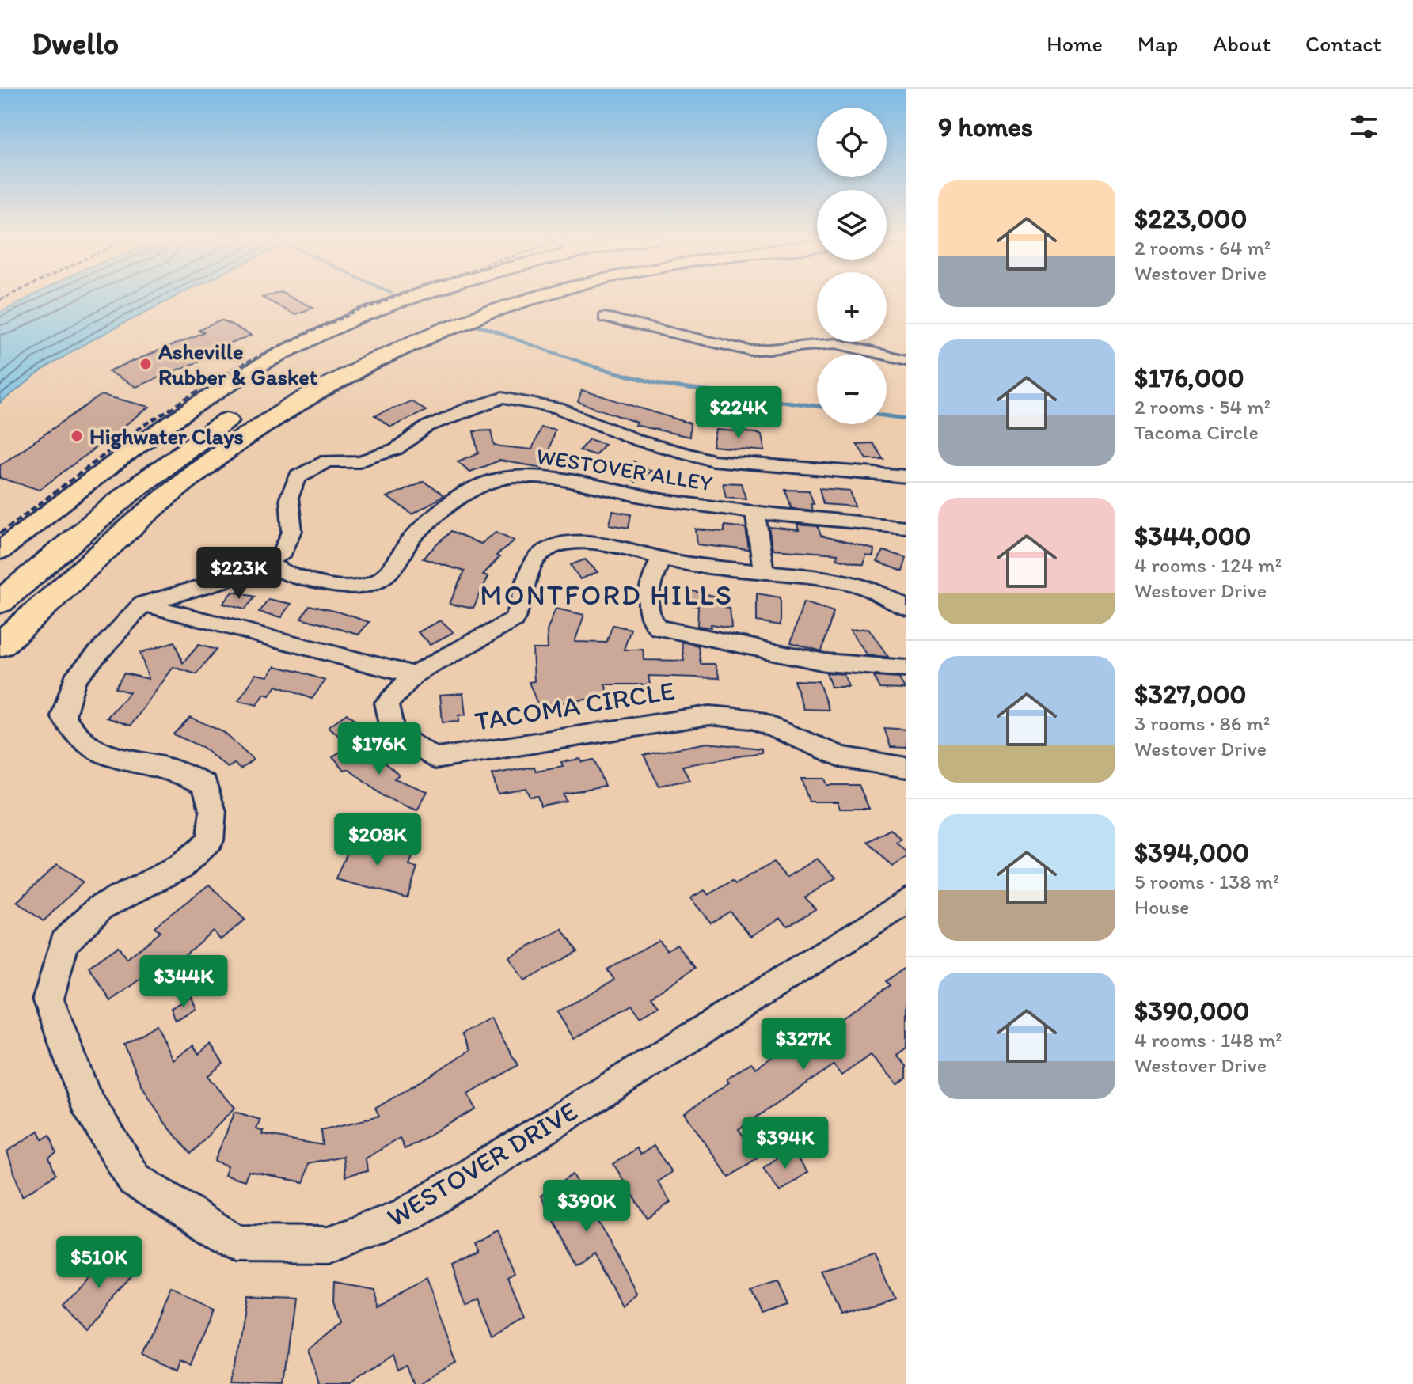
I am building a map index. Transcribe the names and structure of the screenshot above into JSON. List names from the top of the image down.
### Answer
{
  "streets": {
    "street": ["WESTOVER ALLEY", "TACOMA CIRCLE", "WESTOVER DRIVE"]
  },
  "districts": ["MONTFORD HILLS"],
  "places": ["Asheville Rubber & Gasket", "Highwater Clays"],
  "page": {
    "header": "Dwello",
    "nav": [
      "Home",
      "Map",
      "About",
      "Contact"
    ],
    "heading": "9 homes",
    "map_buttons": ["+", "−"],
    "list": [
      {
        "name": "$223,000",
        "note": "2 rooms · 64 m² · Westover Drive"
      },
      {
        "name": "$176,000",
        "note": "2 rooms · 54 m² · Tacoma Circle"
      },
      {
        "name": "$344,000",
        "note": "4 rooms · 124 m² · Westover Drive"
      },
      {
        "name": "$327,000",
        "note": "3 rooms · 86 m² · Westover Drive"
      },
      {
        "name": "$394,000",
        "note": "5 rooms · 138 m² · House"
      },
      {
        "name": "$390,000",
        "note": "4 rooms · 148 m² · Westover Drive"
      }
    ],
    "price": [
      "$224K",
      "$223K",
      "$176K",
      "$208K",
      "$344K",
      "$327K",
      "$394K",
      "$390K",
      "$510K"
    ]
  }
}
